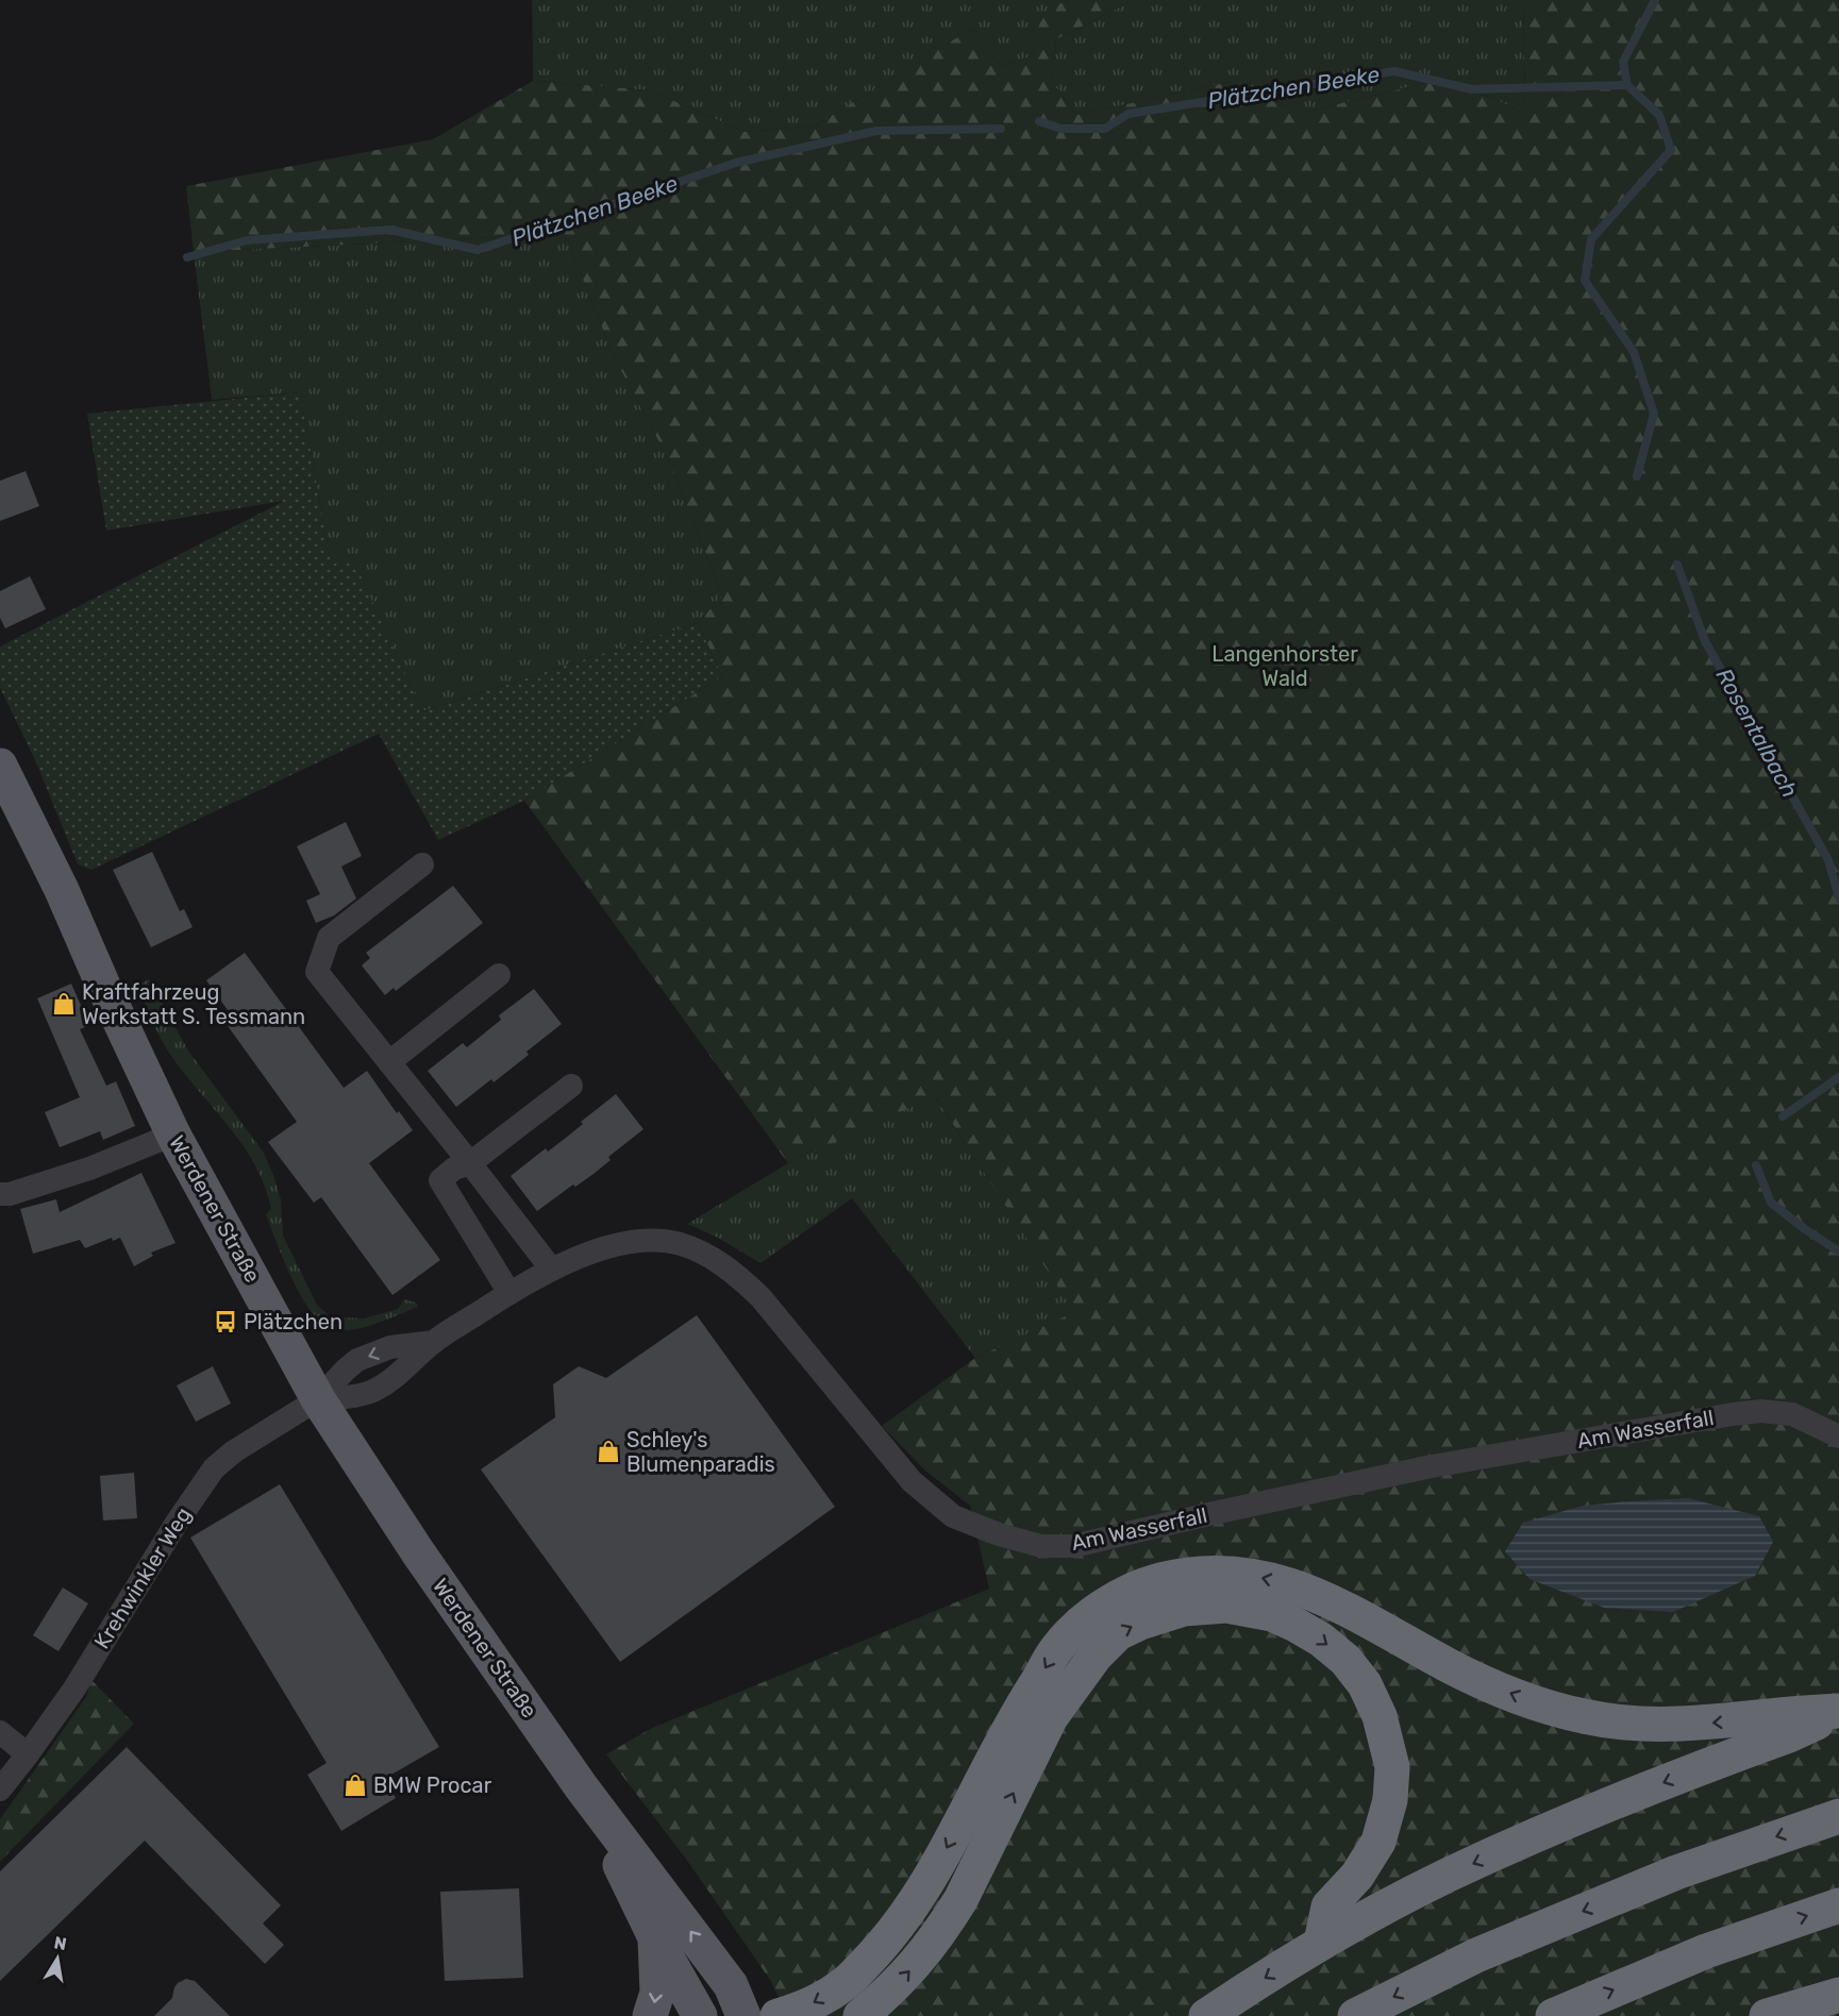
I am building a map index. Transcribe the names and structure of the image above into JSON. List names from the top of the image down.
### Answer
{
  "streets": {
    "main road": ["Werdener Straße"],
    "street": ["Am Wasserfall", "Krehwinkler Weg"]
  },
  "crossings": [
    ["Werdener Straße", "Am Wasserfall"],
    ["Werdener Straße", "Krehwinkler Weg"],
    ["Am Wasserfall", "Krehwinkler Weg"]
  ],
  "water": ["Plätzchen Beeke", "Rosentalbach"],
  "parks": ["Langenhorster Wald"],
  "places": {
    "shop": ["Kraftfahrzeug Werkstatt S. Tessmann", "Schley's Blumenparadis", "BMW Procar"],
    "bus stop": ["Plätzchen"]
  },
  "north": "top"
}
